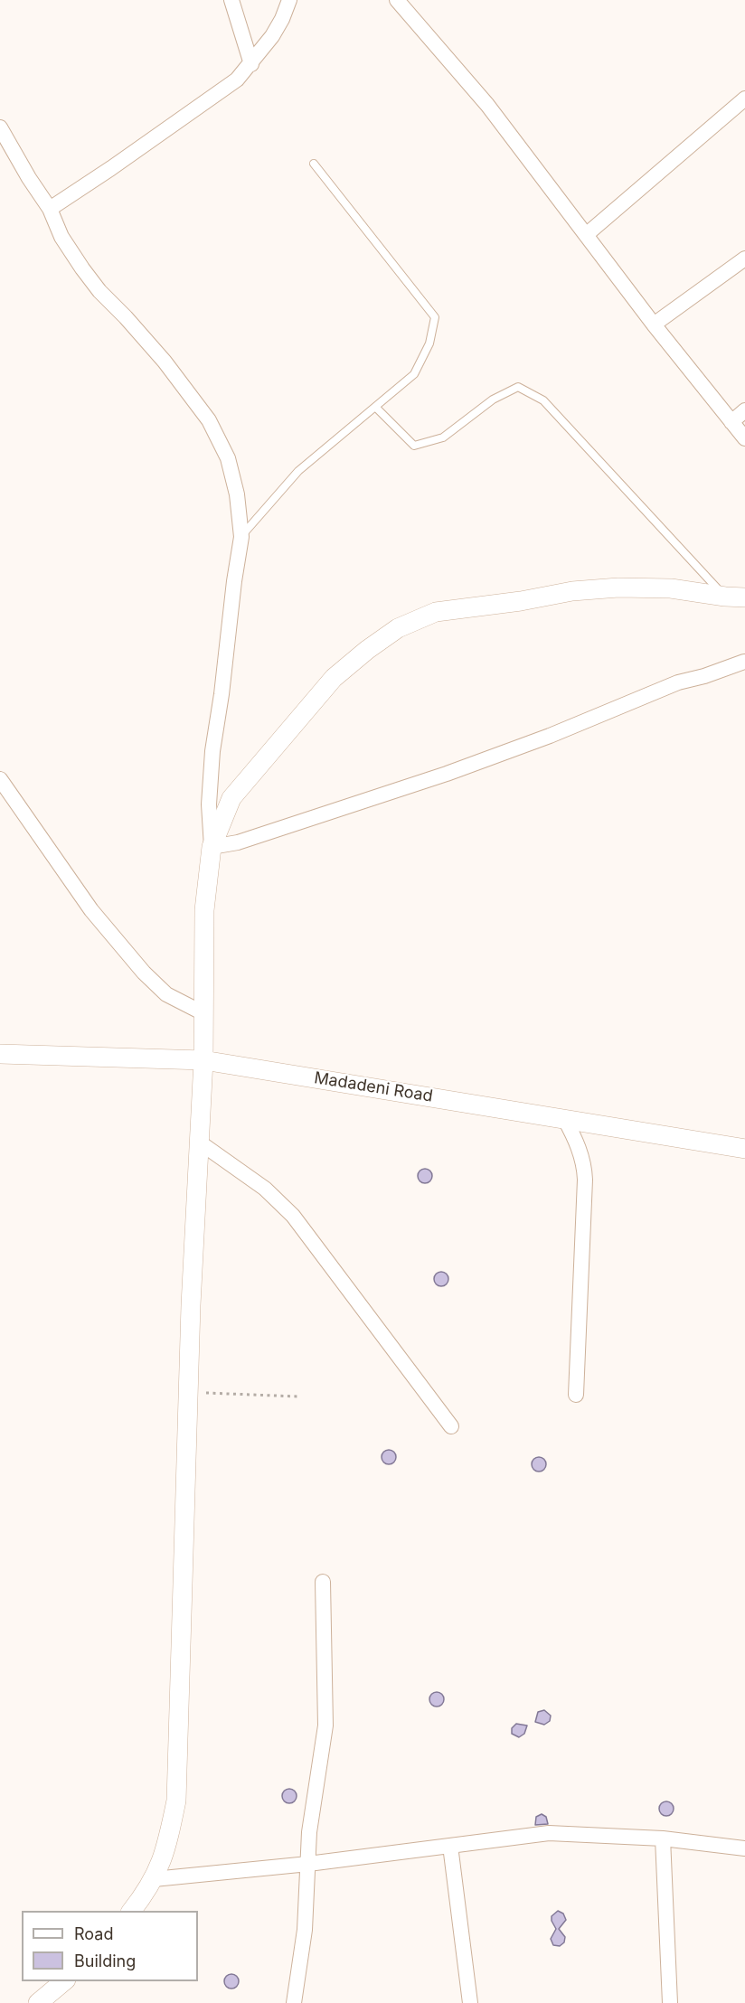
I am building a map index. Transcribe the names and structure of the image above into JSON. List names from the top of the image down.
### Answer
{
  "streets": {
    "street": ["Madadeni Road"]
  },
  "legend": ["Road", "Building"]
}
